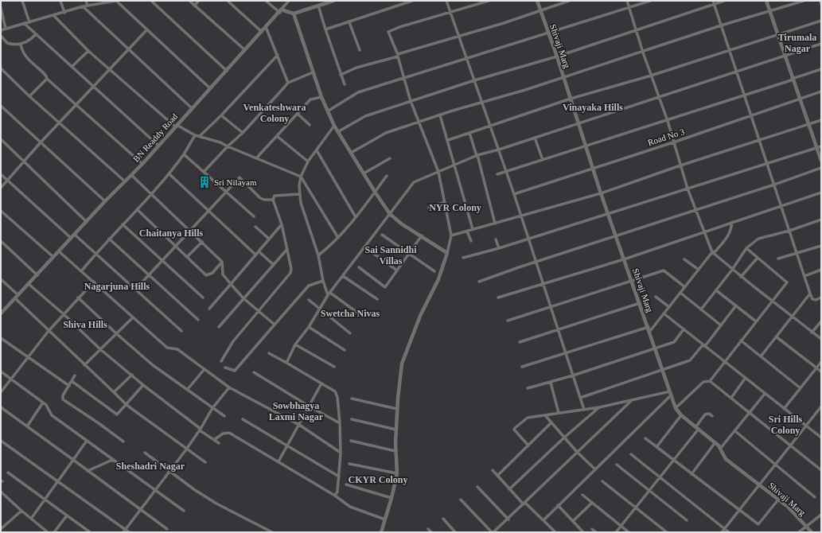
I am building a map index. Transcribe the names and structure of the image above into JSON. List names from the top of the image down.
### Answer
{
  "streets": {
    "street": ["Shivaji Marg", "Road No 3", "BN Readdy Road"]
  },
  "crossings": [
    ["Shivaji Marg", "Road No 3"]
  ],
  "districts": [
    "Tirumala Nagar",
    "Venkateshwara Colony",
    "Vinayaka Hills",
    "NYR Colony",
    "Chaitanya Hills",
    "Sai Sannidhi Villas",
    "Nagarjuna Hills",
    "Swetcha Nivas",
    "Shiva Hills",
    "Sowbhagya Laxmi Nagar",
    "Sri Hills Colony",
    "Sheshadri Nagar",
    "CKYR Colony"
  ],
  "places": {
    "building": ["Sri Nilayam"]
  }
}
